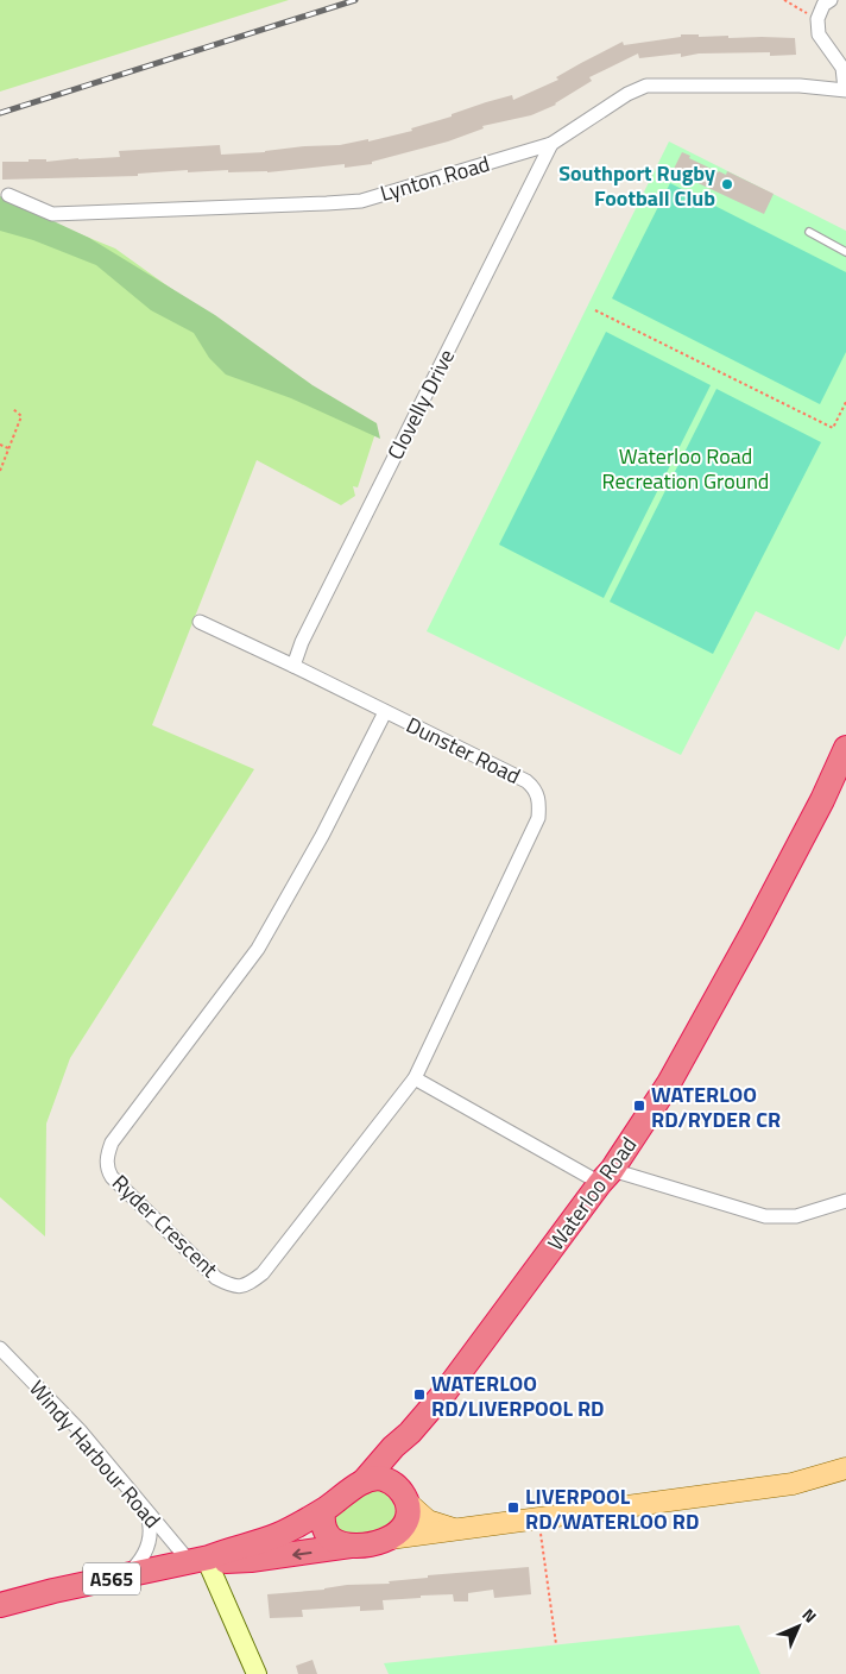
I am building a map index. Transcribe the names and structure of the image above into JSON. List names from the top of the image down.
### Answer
{
  "streets": {
    "highway": ["Waterloo Road", "A565"],
    "street": [
      "Lynton Road",
      "Clovelly Drive",
      "Dunster Road",
      "Ryder Crescent",
      "Windy Harbour Road"
    ]
  },
  "crossings": [
    ["Lynton Road", "Clovelly Drive"],
    ["Clovelly Drive", "Dunster Road"],
    ["Dunster Road", "Ryder Crescent"],
    ["Waterloo Road", "A565"],
    ["Windy Harbour Road", "A565"]
  ],
  "parks": ["Waterloo Road Recreation Ground"],
  "places": {
    "other": ["Southport Rugby Football Club"],
    "transit": ["WATERLOO RD/RYDER CR", "WATERLOO RD/LIVERPOOL RD", "LIVERPOOL RD/WATERLOO RD"]
  },
  "north": "top right"
}
